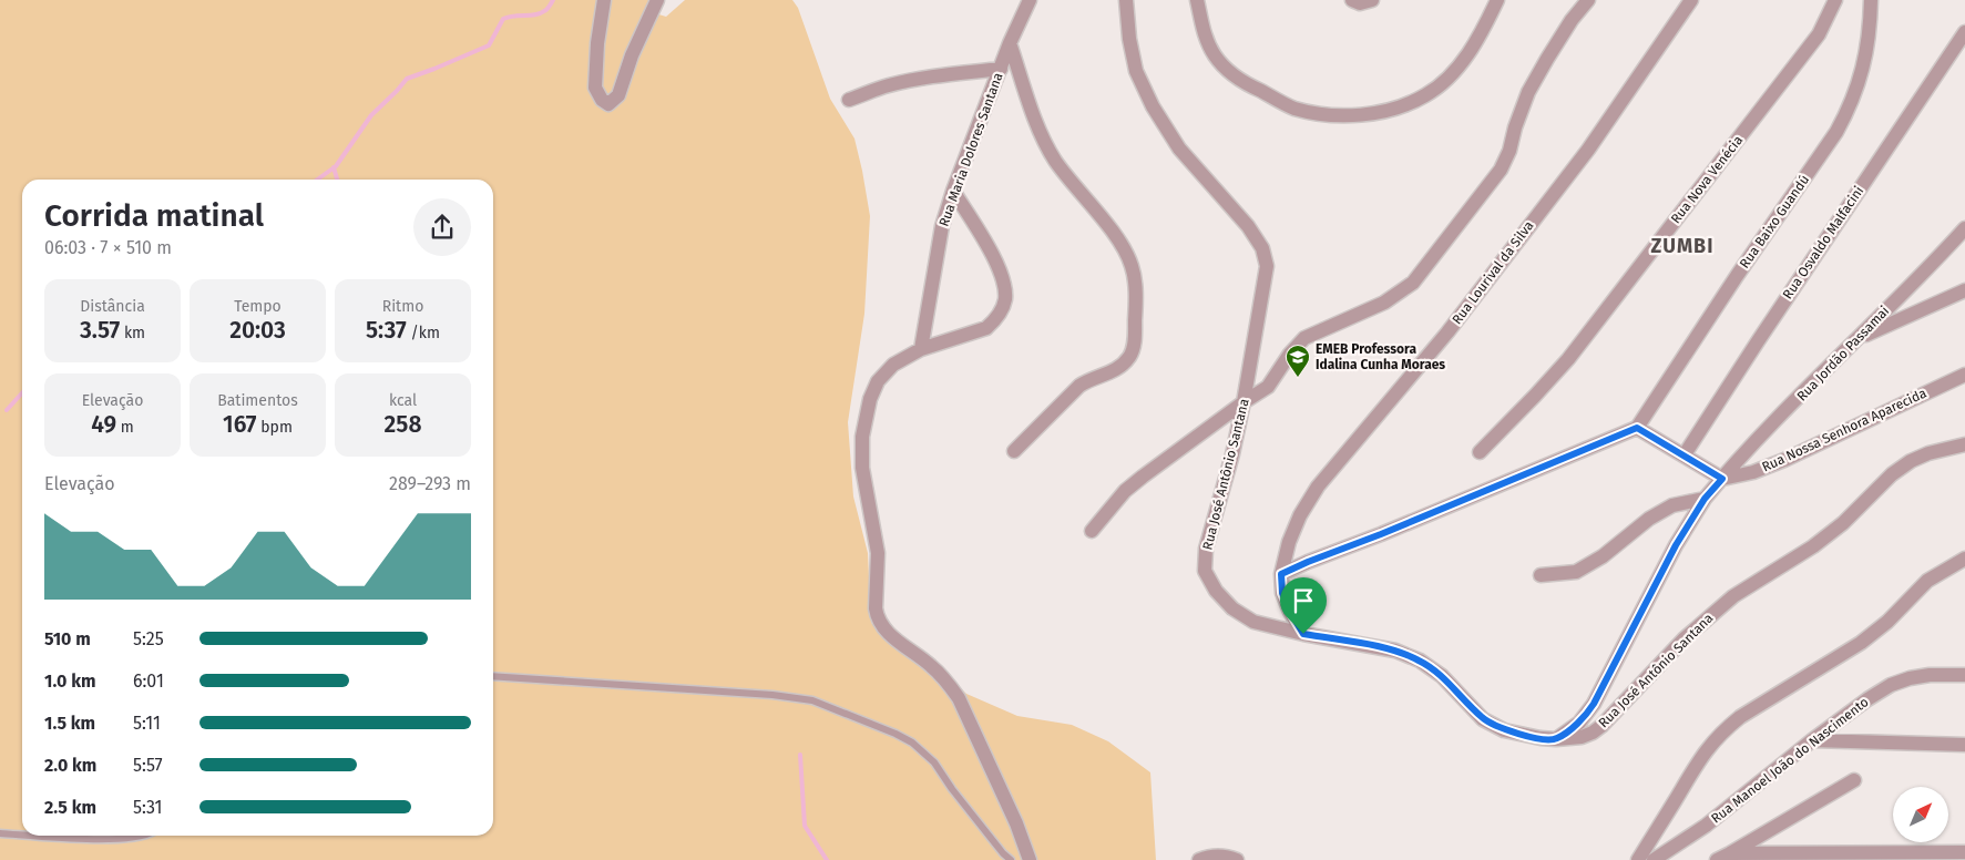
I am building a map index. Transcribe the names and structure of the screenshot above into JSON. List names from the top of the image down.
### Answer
{
  "streets": {
    "street": [
      "Rua Maria Dolores Santana",
      "Rua Nova Venécia",
      "Rua Baixo Guandú",
      "Rua Osvaldo Malfacini",
      "Rua Lourival da Silva",
      "Rua Jordão Passamai",
      "Rua Nossa Senhora Aparecida",
      "Rua José Antônio Santana",
      "Rua Manoel João do Nascimento"
    ]
  },
  "crossings": [
    ["Rua Lourival da Silva", "Rua José Antônio Santana"],
    ["Rua Jordão Passamai", "Rua Nossa Senhora Aparecida"],
    ["Rua Jordão Passamai", "Rua José Antônio Santana"]
  ],
  "districts": ["ZUMBI"],
  "places": {
    "school or university": ["EMEB Professora Idalina Cunha Moraes"]
  },
  "north": "top right",
  "page": {
    "heading": ["Corrida matinal", "06:03 · 7 × 510 m"],
    "stats": [
      ["Distância", "3.57 km"],
      ["Tempo", "20:03"],
      ["Ritmo", "5:37 /km"],
      ["Elevação", "49 m"],
      ["Batimentos", "167 bpm"],
      ["kcal", "258"]
    ],
    "chart": ["Elevação", "289–293 m"],
    "list": [
      {
        "name": "510 m",
        "note": "5:25"
      },
      {
        "name": "1.0 km",
        "note": "6:01"
      },
      {
        "name": "1.5 km",
        "note": "5:11"
      },
      {
        "name": "2.0 km",
        "note": "5:57"
      },
      {
        "name": "2.5 km",
        "note": "5:31"
      }
    ]
  }
}
